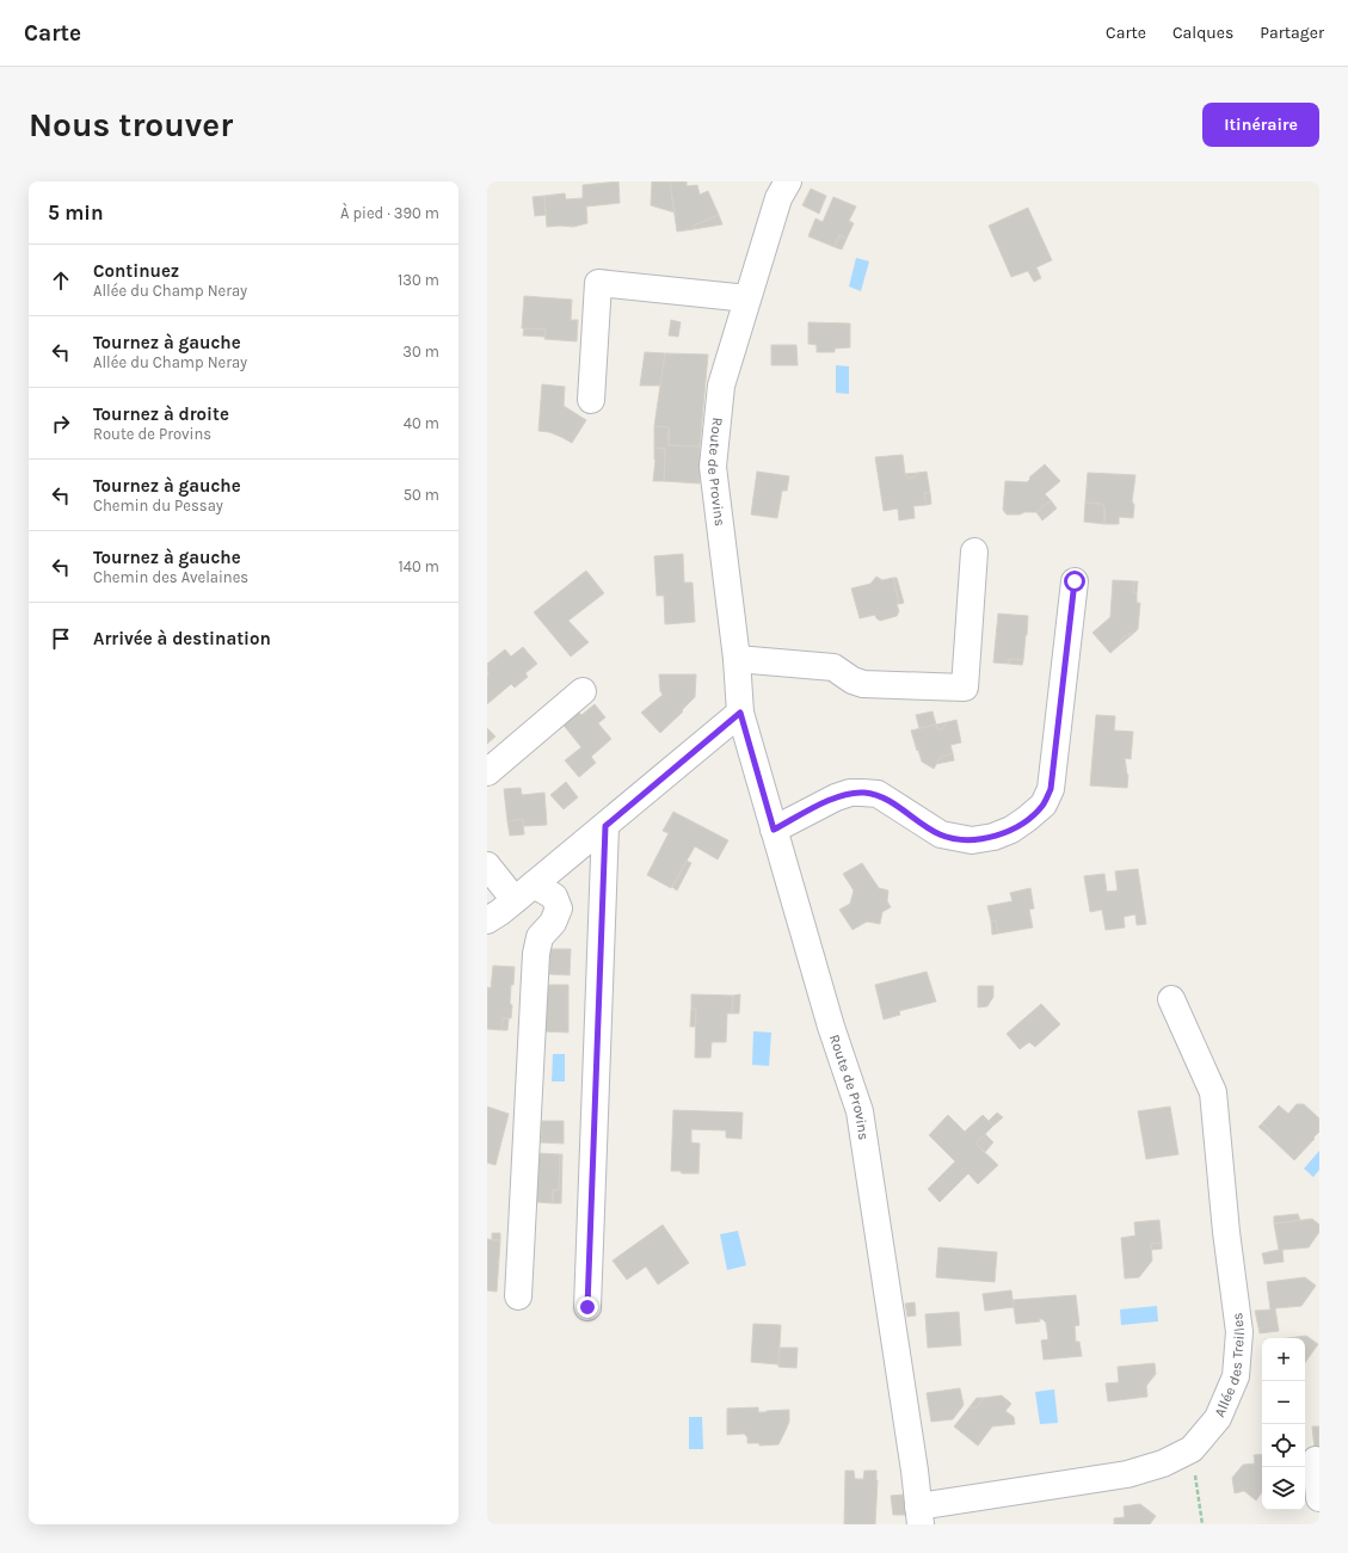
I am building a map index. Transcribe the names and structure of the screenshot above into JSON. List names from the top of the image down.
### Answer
{
  "streets": {
    "street": ["Route de Provins", "Allée des Treilles"]
  },
  "crossings": [
    ["Route de Provins", "Allée des Treilles"]
  ],
  "page": {
    "header": "Carte",
    "nav": ["Carte", "Calques", "Partager"],
    "buttons": "Itinéraire",
    "title": "Nous trouver",
    "heading": ["5 min", "À pied · 390 m"],
    "list": [
      ["Continuez", "Allée du Champ Neray", "130 m"],
      ["Tournez à gauche", "Allée du Champ Neray", "30 m"],
      ["Tournez à droite", "Route de Provins", "40 m"],
      ["Tournez à gauche", "Chemin du Pessay", "50 m"],
      ["Tournez à gauche", "Chemin des Avelaines", "140 m"],
      "Arrivée à destination"
    ],
    "map_buttons": ["+", "−"]
  }
}
